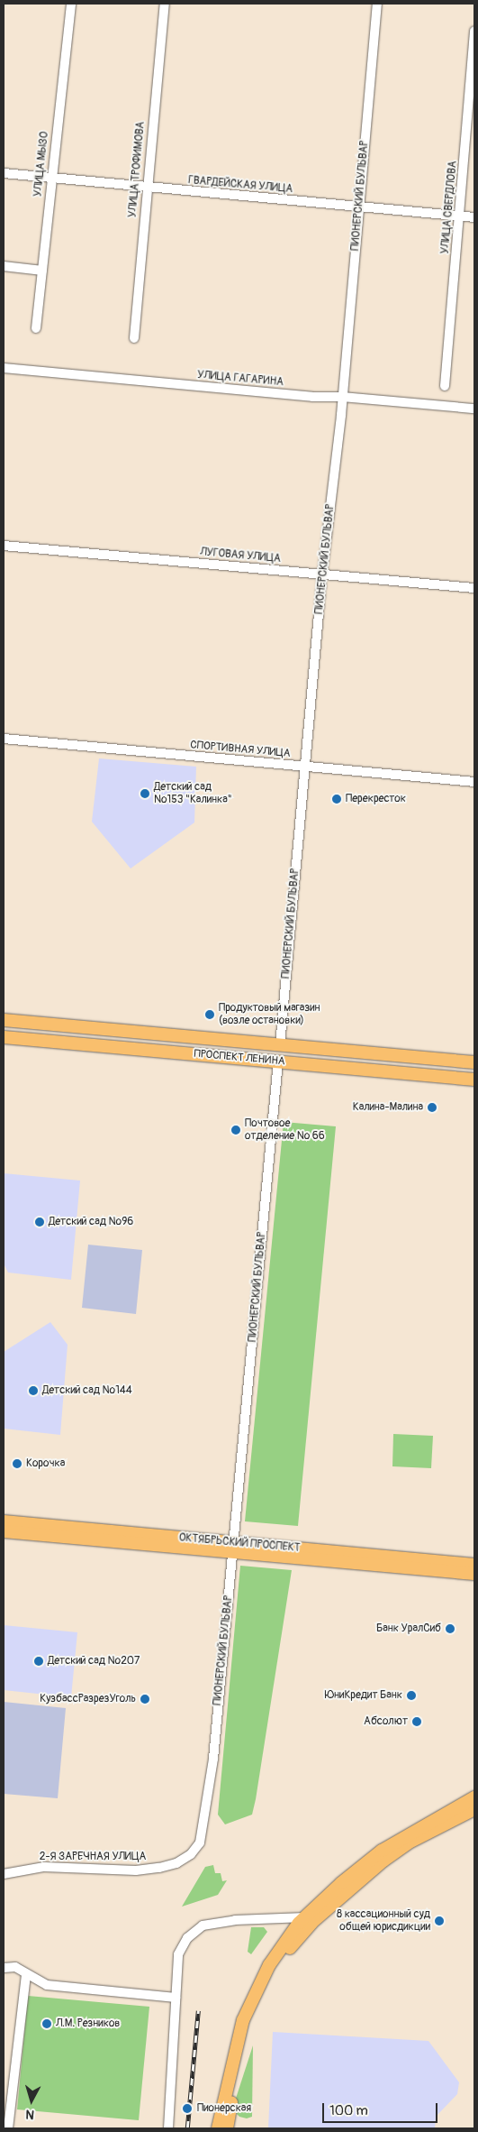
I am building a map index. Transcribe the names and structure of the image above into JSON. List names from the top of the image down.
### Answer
{
  "streets": {
    "main road": ["ПИОНЕРСКИЙ БУЛЬВАР", "ПРОСПЕКТ ЛЕНИНА", "ОКТЯБРЬСКИЙ ПРОСПЕКТ"],
    "street": [
      "УЛИЦА МЫЗО",
      "УЛИЦА ТРОФИМОВА",
      "ГВАРДЕЙСКАЯ УЛИЦА",
      "УЛИЦА СВЕРДЛОВА",
      "УЛИЦА ГАГАРИНА",
      "ЛУГОВАЯ УЛИЦА",
      "СПОРТИВНАЯ УЛИЦА",
      "2-Я ЗАРЕЧНАЯ УЛИЦА"
    ]
  },
  "crossings": [
    ["УЛИЦА МЫЗО", "ГВАРДЕЙСКАЯ УЛИЦА"],
    ["УЛИЦА ТРОФИМОВА", "ГВАРДЕЙСКАЯ УЛИЦА"],
    ["ГВАРДЕЙСКАЯ УЛИЦА", "ПИОНЕРСКИЙ БУЛЬВАР"],
    ["ГВАРДЕЙСКАЯ УЛИЦА", "УЛИЦА СВЕРДЛОВА"],
    ["ПИОНЕРСКИЙ БУЛЬВАР", "УЛИЦА ГАГАРИНА"],
    ["ПИОНЕРСКИЙ БУЛЬВАР", "ЛУГОВАЯ УЛИЦА"],
    ["ПИОНЕРСКИЙ БУЛЬВАР", "СПОРТИВНАЯ УЛИЦА"],
    ["ПИОНЕРСКИЙ БУЛЬВАР", "ПРОСПЕКТ ЛЕНИНА"],
    ["ПИОНЕРСКИЙ БУЛЬВАР", "ОКТЯБРЬСКИЙ ПРОСПЕКТ"],
    ["ПИОНЕРСКИЙ БУЛЬВАР", "2-Я ЗАРЕЧНАЯ УЛИЦА"]
  ],
  "places": [
    "Детский сад №153 \"Калинка\"",
    "Перекресток",
    "Продуктовый магазин (возле остановки)",
    "Калина-Малина",
    "Почтовое отделение № 66",
    "Детский сад №96",
    "Детский сад №144",
    "Корочка",
    "Банк УралСиб",
    "Детский сад №207",
    "ЮниКредит Банк",
    "КузбассРазрезУголь",
    "Абсолют",
    "8 кассационный суд общей юрисдикции",
    "Л.М. Резников",
    "Пионерская"
  ],
  "scale_bar": "100 m",
  "north": "bottom"
}
